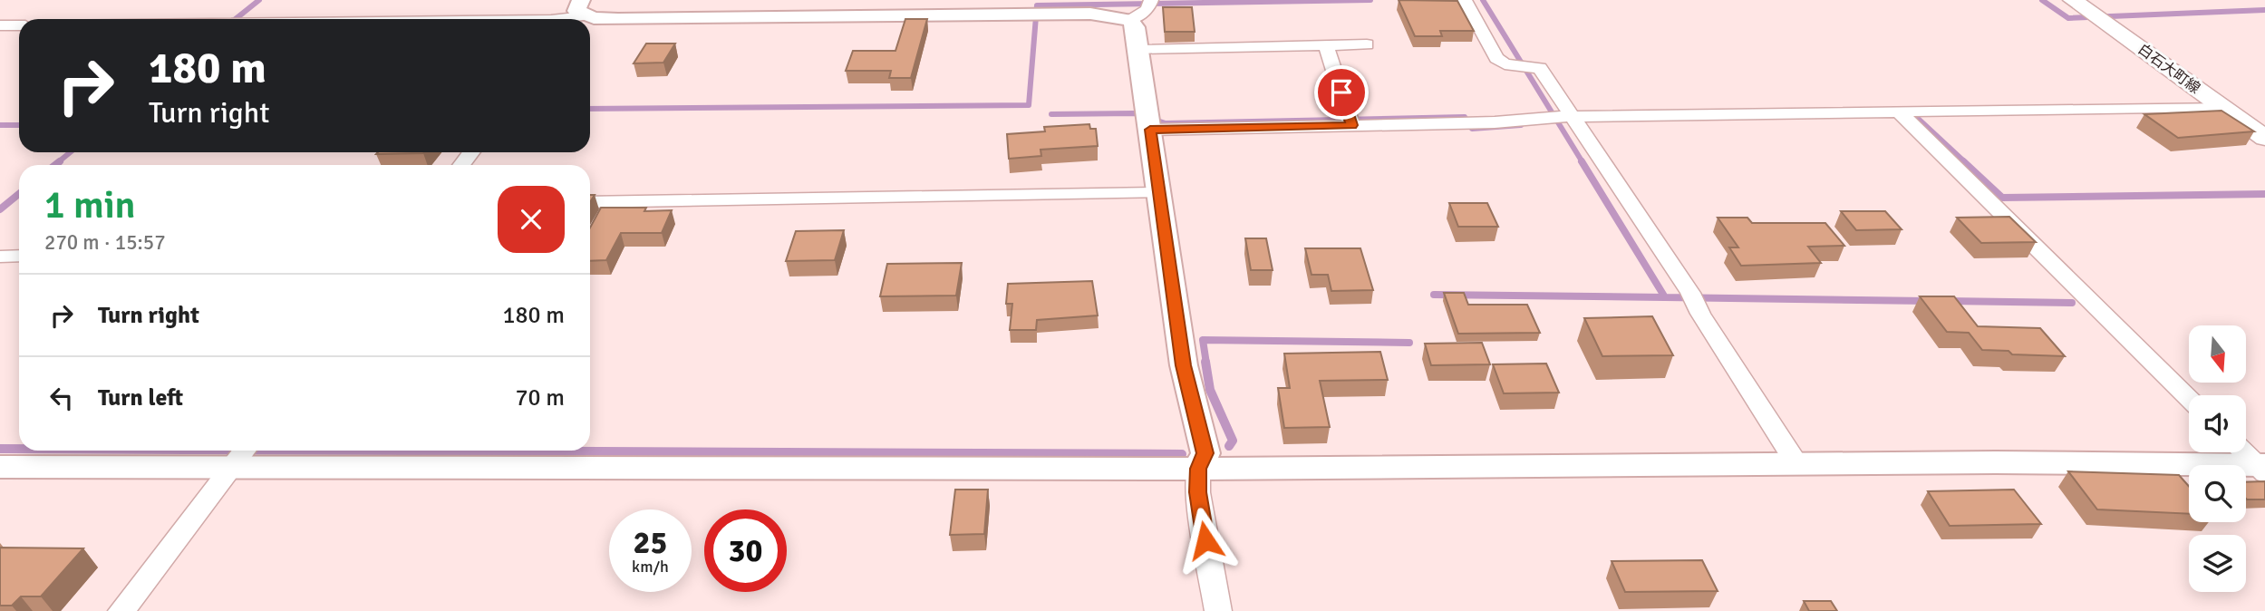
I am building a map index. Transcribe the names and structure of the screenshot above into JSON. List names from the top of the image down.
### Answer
{
  "streets": {
    "main road": ["白石大町線"]
  },
  "north": "bottom",
  "page": {
    "turn": ["180 m", "Turn right"],
    "heading": ["1 min", "270 m · 15:57"],
    "list": [
      {
        "name": "Turn right",
        "value": "180 m"
      },
      {
        "name": "Turn left",
        "value": "70 m"
      }
    ],
    "speed": "25 km/h",
    "limit": "30"
  }
}
